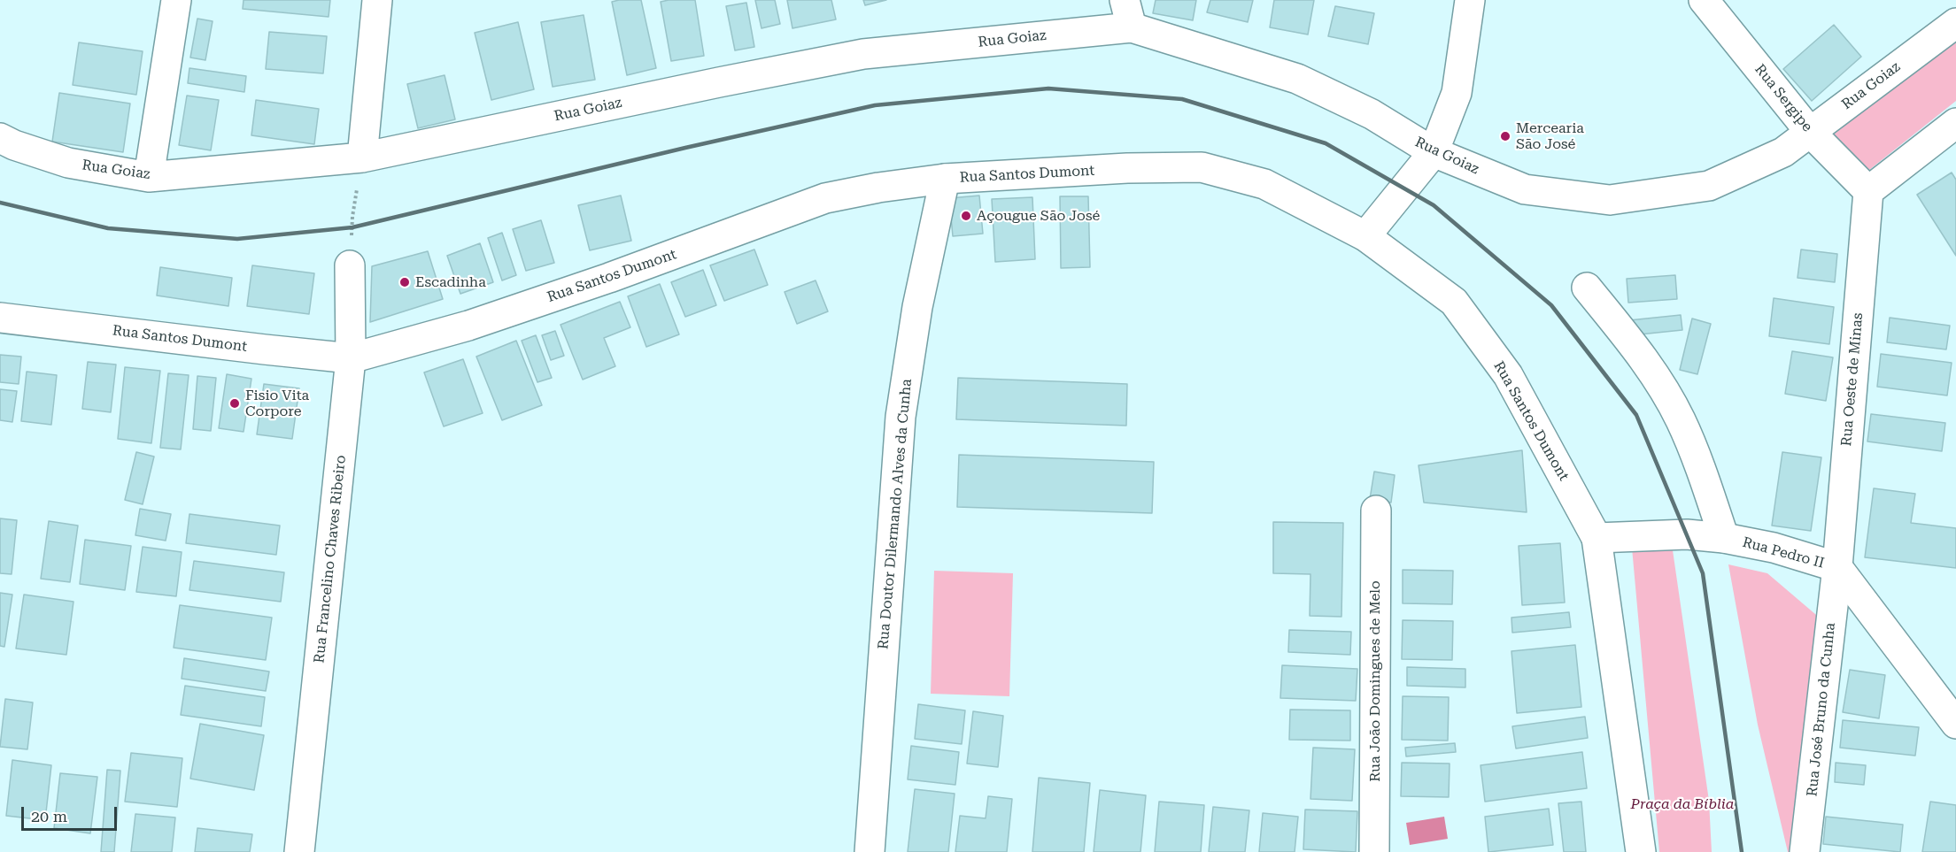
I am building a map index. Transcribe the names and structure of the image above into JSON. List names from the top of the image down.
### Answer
{
  "streets": {
    "street": [
      "Rua Goiaz",
      "Rua Sergipe",
      "Rua Santos Dumont",
      "Rua Oeste de Minas",
      "Rua Doutor Dilermando Alves da Cunha",
      "Rua Pedro II",
      "Rua Francelino Chaves Ribeiro",
      "Rua João Domingues de Melo",
      "Rua José Bruno da Cunha"
    ]
  },
  "crossings": [
    ["Rua Goiaz", "Rua Sergipe"],
    ["Rua Sergipe", "Rua Oeste de Minas"],
    ["Rua Santos Dumont", "Rua Doutor Dilermando Alves da Cunha"],
    ["Rua Santos Dumont", "Rua Pedro II"],
    ["Rua Santos Dumont", "Rua Francelino Chaves Ribeiro"],
    ["Rua Oeste de Minas", "Rua Pedro II"],
    ["Rua Oeste de Minas", "Rua José Bruno da Cunha"],
    ["Rua Pedro II", "Rua José Bruno da Cunha"]
  ],
  "parks": ["Praça da Bíblia"],
  "places": [
    "Mercearia São José",
    "Açougue São José",
    "Escadinha",
    "Fisio Vita Corpore"
  ],
  "scale_bar": "20 m"
}
